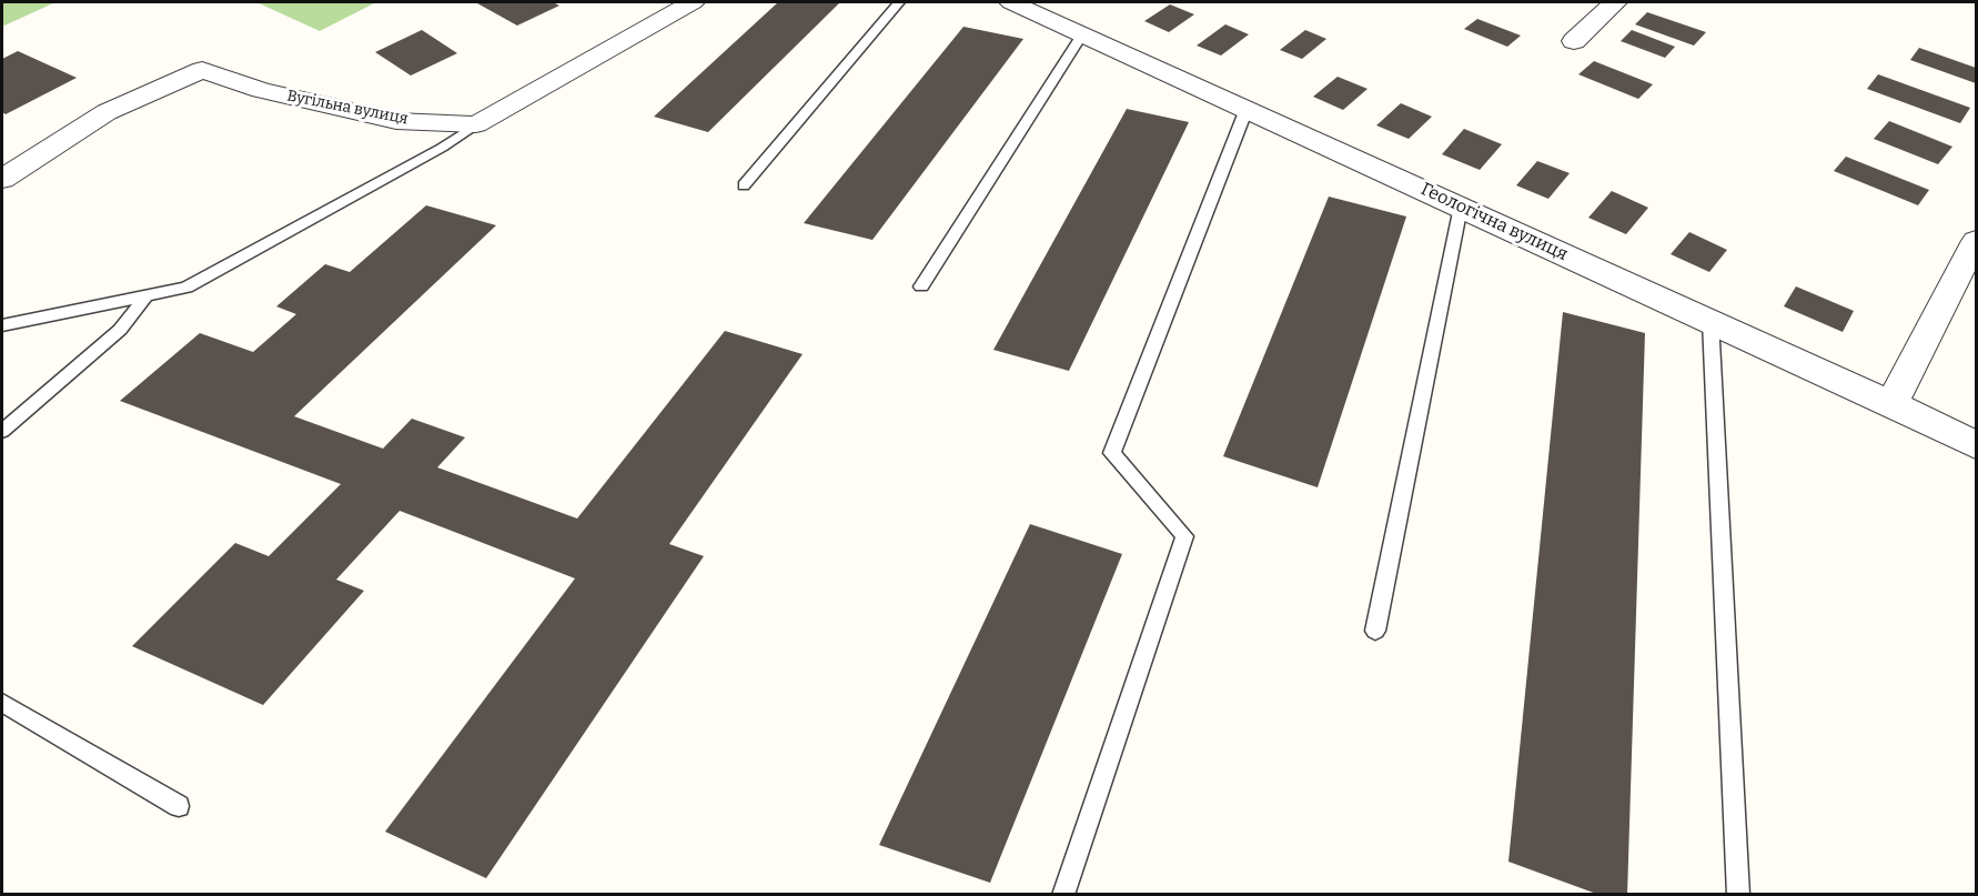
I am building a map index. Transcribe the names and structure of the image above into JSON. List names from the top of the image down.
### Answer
{
  "streets": {
    "street": ["Вугільна вулиця", "Геологічна вулиця"]
  }
}
